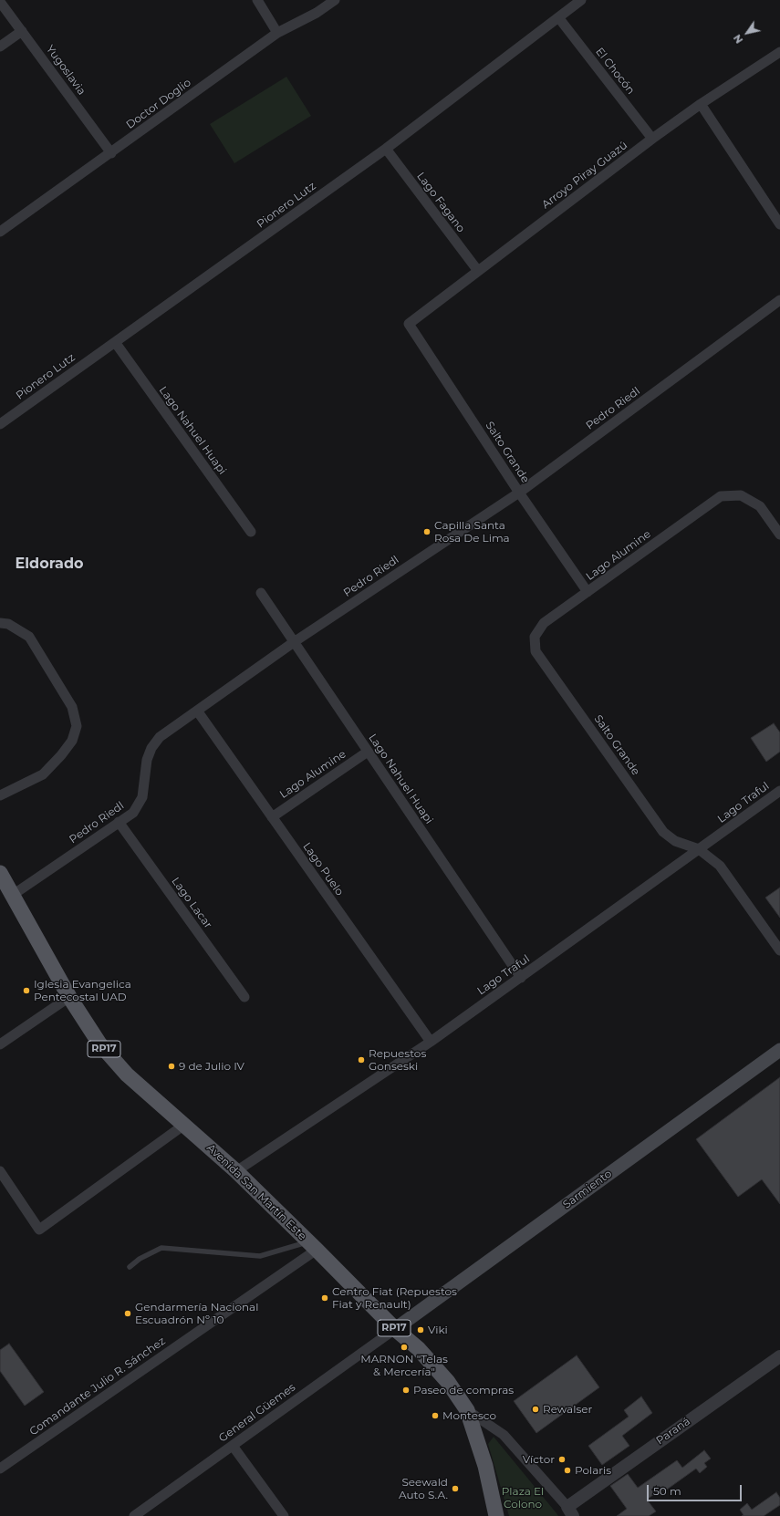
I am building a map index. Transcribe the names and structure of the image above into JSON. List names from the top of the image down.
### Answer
{
  "streets": {
    "main road": ["RP17", "Sarmiento", "Avenida San Martín Este"],
    "street": [
      "Yugoslavia",
      "El Chocón",
      "Doctor Doglio",
      "Arroyo Piray Guazú",
      "Lago Fagano",
      "Pionero Lutz",
      "Pedro Riedl",
      "Lago Nahuel Huapi",
      "Salto Grande",
      "Lago Alumine",
      "Lago Traful",
      "Lago Puelo",
      "Lago Lacar",
      "Comandante Julio R. Sánchez",
      "General Güemes",
      "Paraná"
    ]
  },
  "crossings": [
    ["Yugoslavia", "Doctor Doglio"],
    ["El Chocón", "Arroyo Piray Guazú"],
    ["El Chocón", "Pionero Lutz"],
    ["Arroyo Piray Guazú", "Lago Fagano"],
    ["Arroyo Piray Guazú", "Salto Grande"],
    ["Lago Fagano", "Pionero Lutz"],
    ["Pionero Lutz", "Lago Nahuel Huapi"],
    ["Pedro Riedl", "Lago Nahuel Huapi"],
    ["Pedro Riedl", "Salto Grande"],
    ["Pedro Riedl", "Lago Puelo"],
    ["Pedro Riedl", "Lago Lacar"],
    ["Pedro Riedl", "Avenida San Martín Este"],
    ["Lago Nahuel Huapi", "Lago Alumine"],
    ["Lago Nahuel Huapi", "Lago Traful"],
    ["Salto Grande", "Lago Alumine"],
    ["Salto Grande", "Lago Traful"],
    ["Lago Alumine", "Lago Puelo"],
    ["Lago Traful", "Lago Puelo"],
    ["Lago Traful", "Avenida San Martín Este"],
    ["Sarmiento", "Avenida San Martín Este"],
    ["Sarmiento", "General Güemes"],
    ["Avenida San Martín Este", "Comandante Julio R. Sánchez"],
    ["Avenida San Martín Este", "General Güemes"]
  ],
  "districts": ["Eldorado"],
  "parks": ["Plaza El Colono"],
  "places": [
    "Capilla Santa Rosa De Lima",
    "Iglesia Evangelica Pentecostal UAD",
    "Repuestos Gonseski",
    "9 de Julio IV",
    "Centro Fiat (Repuestos Fiat y Renault)",
    "Gendarmería Nacional Escuadrón Nº 10",
    "Viki",
    "MARNON \"Telas & Mercería\"",
    "Paseo de compras",
    "Rewalser",
    "Montesco",
    "Víctor",
    "Polaris",
    "Seewald Auto S.A."
  ],
  "scale_bar": "50 m",
  "north": "bottom left"
}
